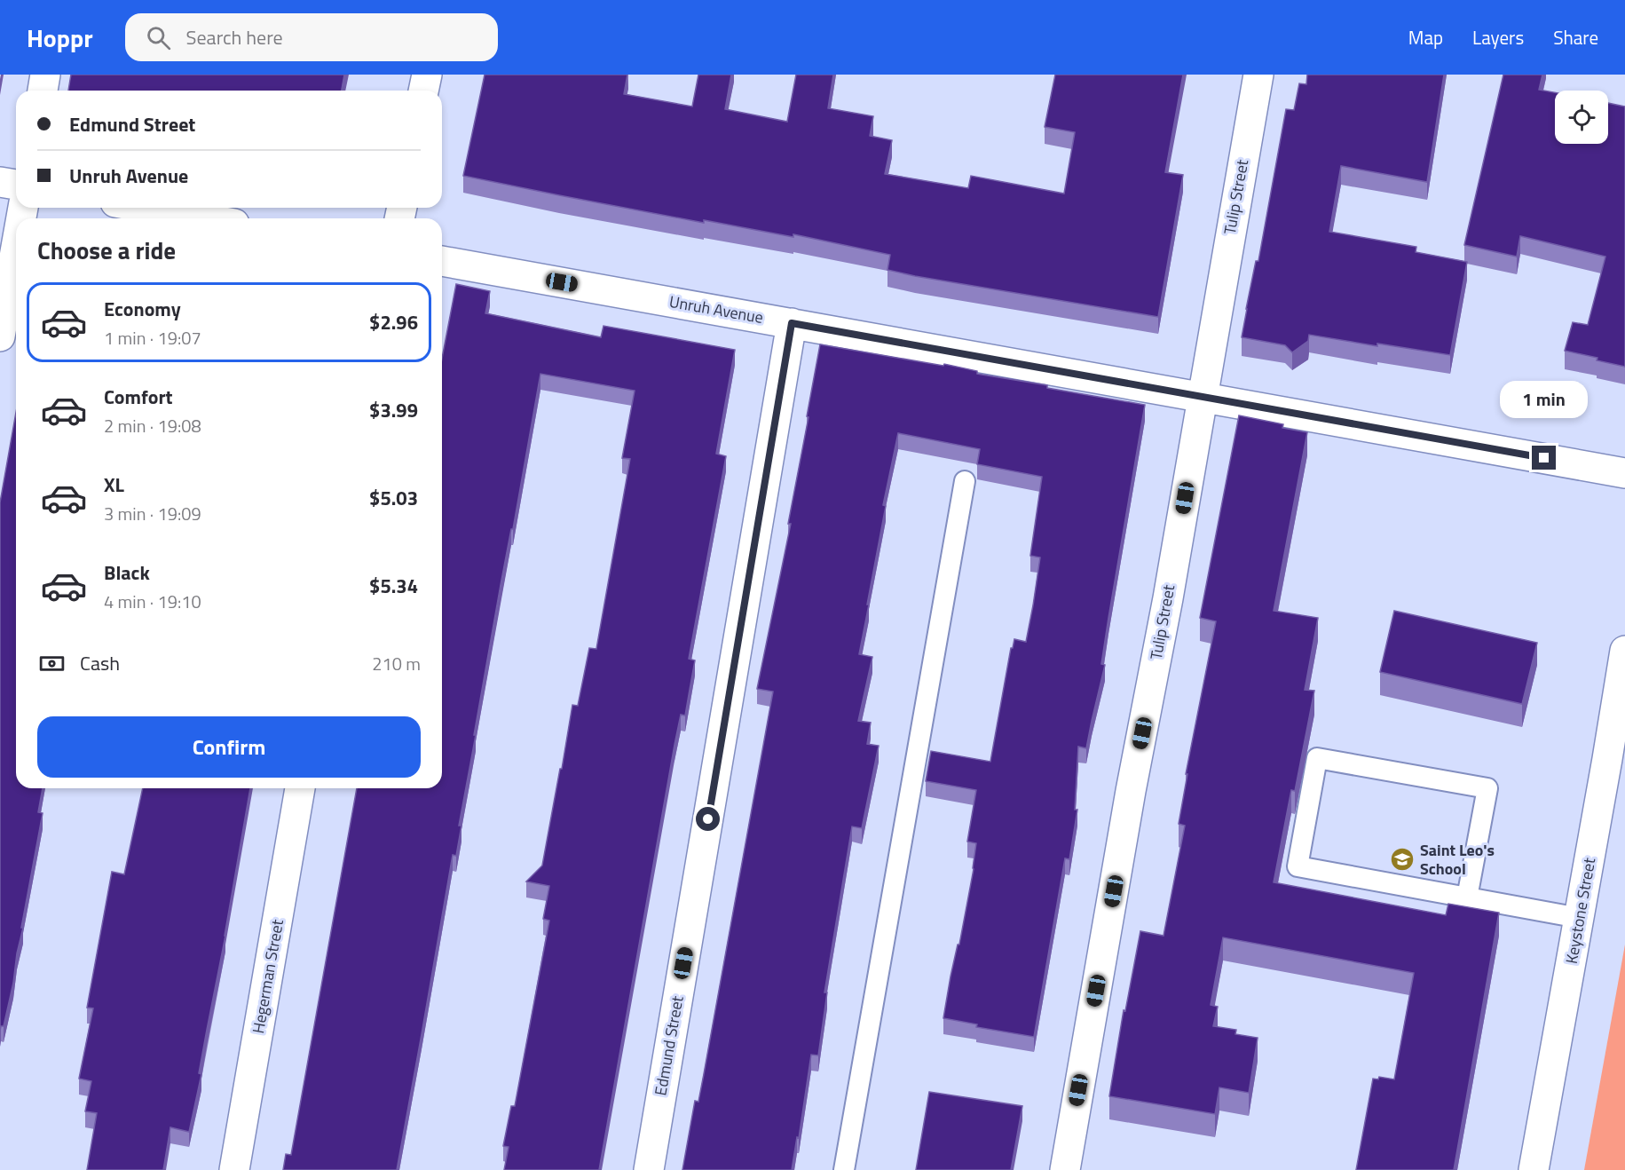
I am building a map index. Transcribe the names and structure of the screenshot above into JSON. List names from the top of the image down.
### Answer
{
  "streets": {
    "street": [
      "Tulip Street",
      "Unruh Avenue",
      "Keystone Street",
      "Hegerman Street",
      "Edmund Street"
    ]
  },
  "crossings": [
    ["Tulip Street", "Unruh Avenue"],
    ["Unruh Avenue", "Edmund Street"]
  ],
  "places": {
    "school or university": ["Saint Leo's School"]
  },
  "page": {
    "header": "Hoppr",
    "search": "Search here",
    "nav": ["Map", "Layers", "Share"],
    "banner": ["Edmund Street", "Unruh Avenue"],
    "heading": "Choose a ride",
    "list": [
      {
        "name": "Economy",
        "note": "1 min · 19:07",
        "value": "$2.96"
      },
      {
        "name": "Comfort",
        "note": "2 min · 19:08",
        "value": "$3.99"
      },
      {
        "name": "XL",
        "note": "3 min · 19:09",
        "value": "$5.03"
      },
      {
        "name": "Black",
        "note": "4 min · 19:10",
        "value": "$5.34"
      }
    ],
    "bubble": "1 min",
    "pay": ["Cash", "210 m"],
    "buttons": "Confirm"
  }
}
